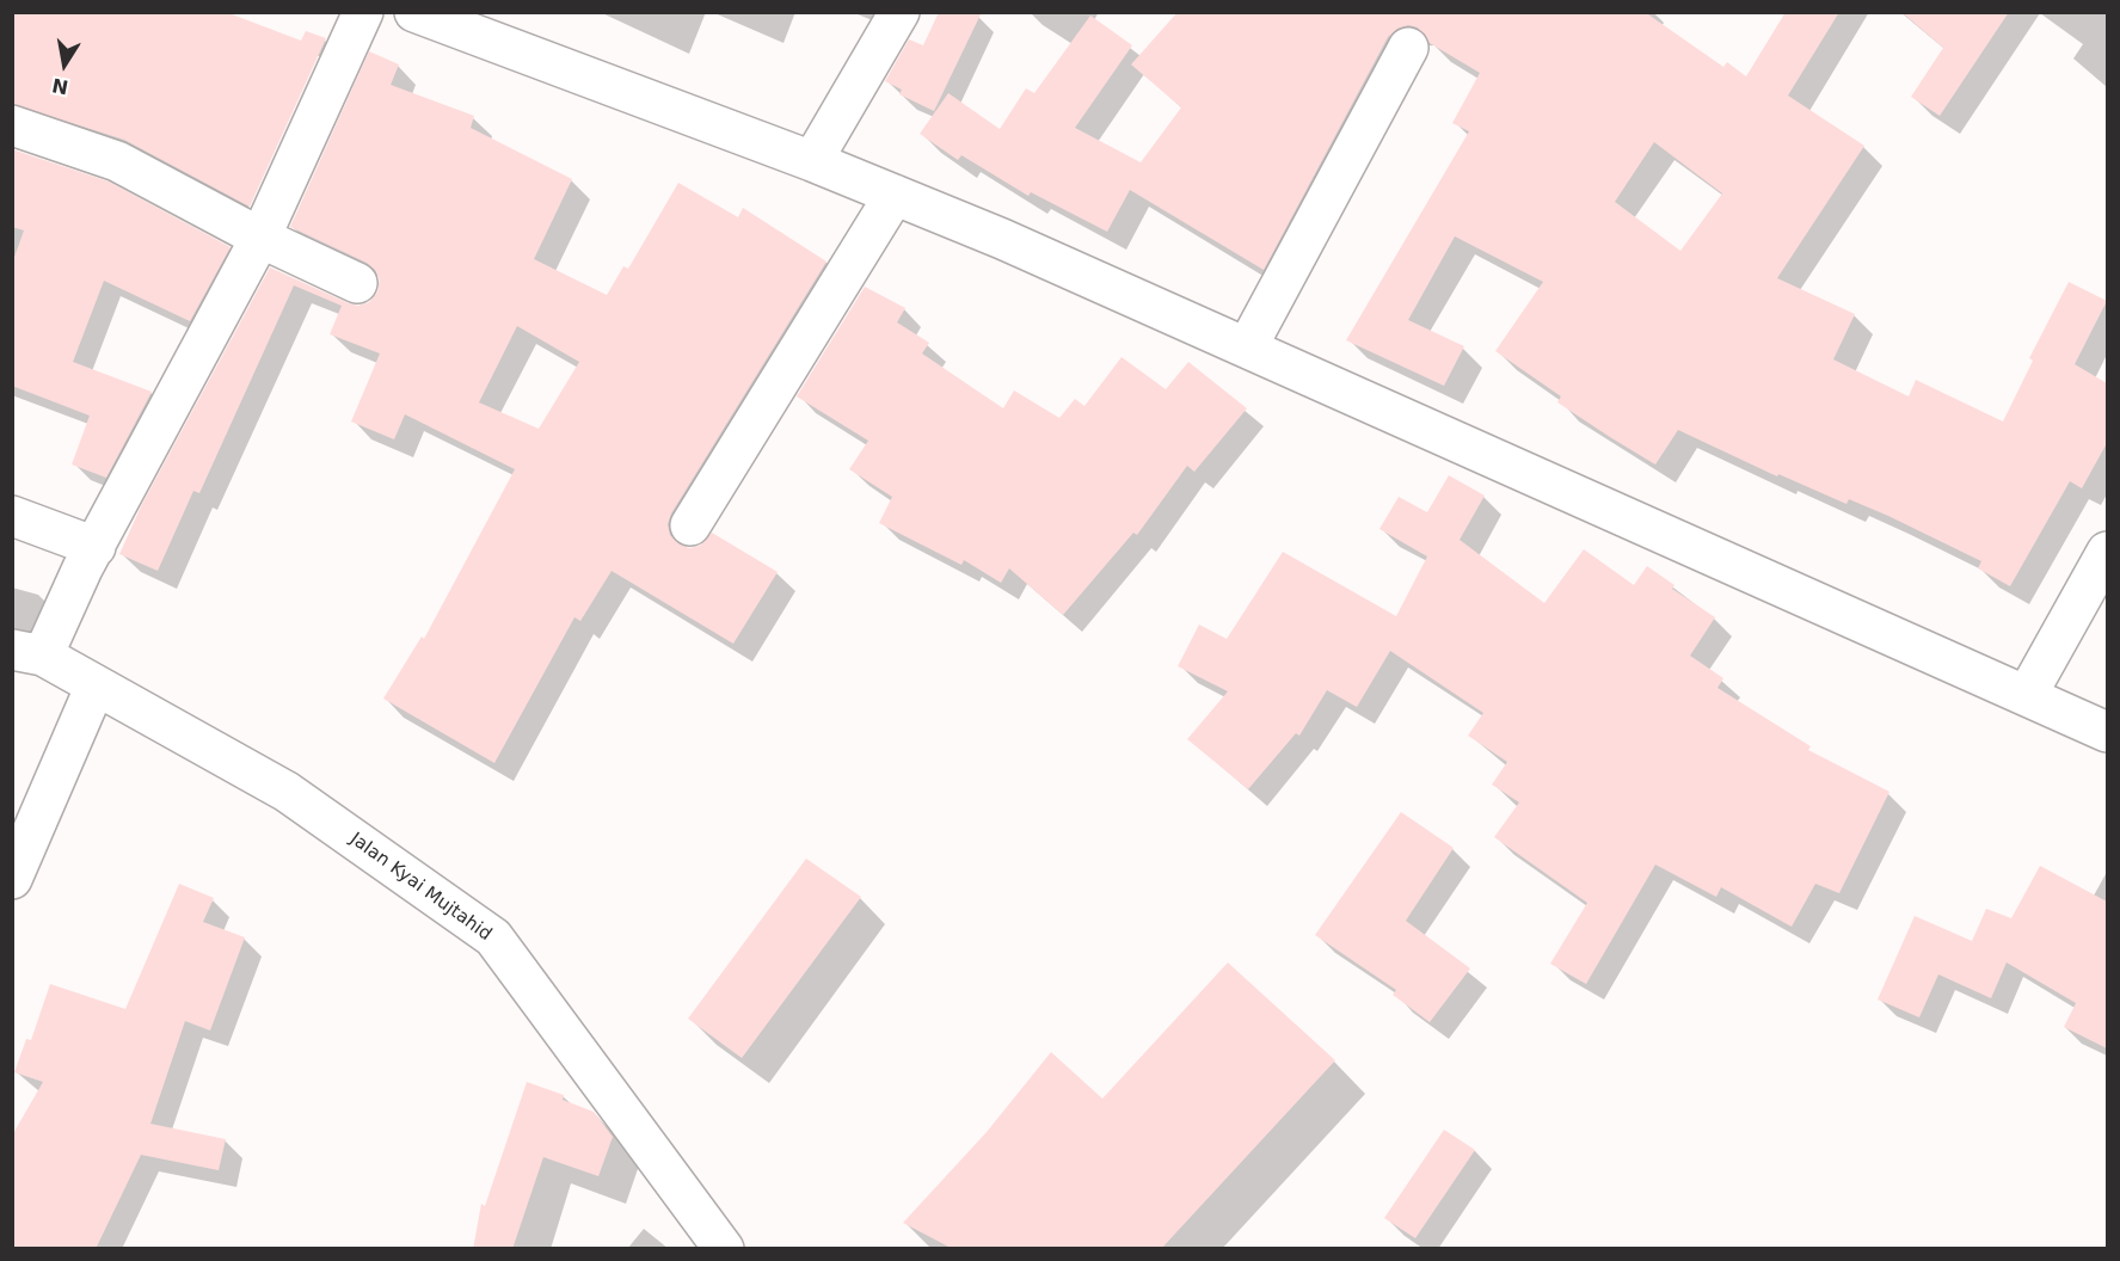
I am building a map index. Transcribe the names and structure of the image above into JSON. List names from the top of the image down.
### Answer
{
  "streets": {
    "street": ["Jalan Kyai Mujtahid"]
  },
  "north": "bottom"
}
